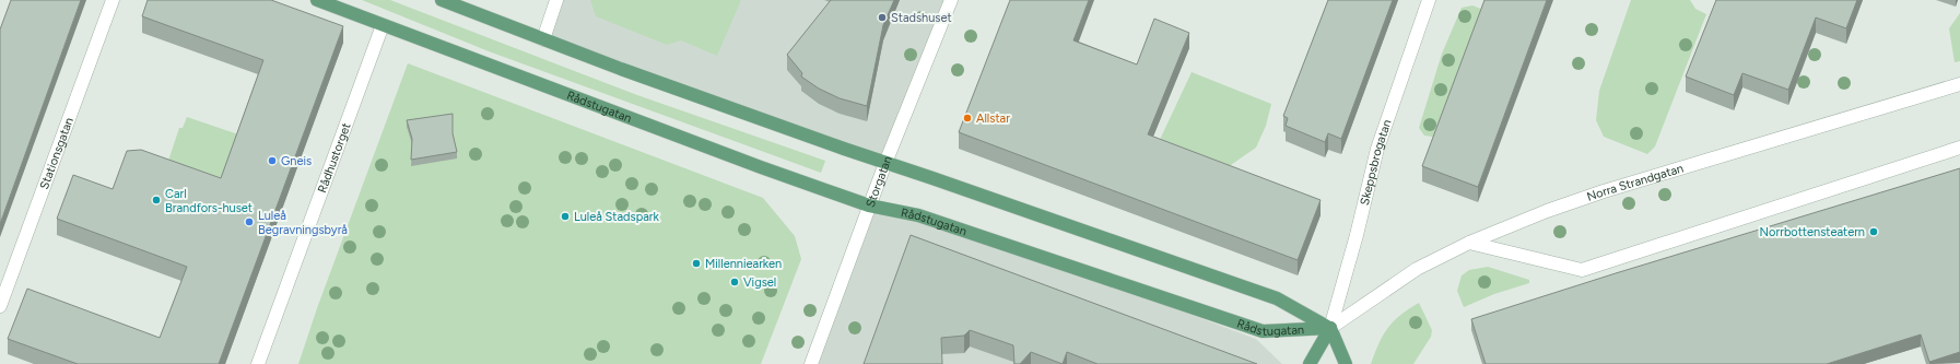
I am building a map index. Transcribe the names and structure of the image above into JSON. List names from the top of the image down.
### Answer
{
  "streets": {
    "main road": ["Rådstugatan", "Skeppsbrogatan"],
    "street": [
      "Stationsgatan",
      "Rådhustorget",
      "Storgatan",
      "Norra Strandgatan"
    ]
  },
  "crossings": [
    ["Rådstugatan", "Rådhustorget"],
    ["Rådstugatan", "Skeppsbrogatan"],
    ["Rådstugatan", "Storgatan"],
    ["Rådstugatan", "Norra Strandgatan"],
    ["Skeppsbrogatan", "Norra Strandgatan"]
  ],
  "places": [
    "Stadshuset",
    "Allstar",
    "Gneis",
    "Carl Brandfors-huset",
    "Luleå Stadspark",
    "Luleå Begravningsbyrå",
    "Norrbottensteatern",
    "Millenniearken",
    "Vigsel"
  ]
}
